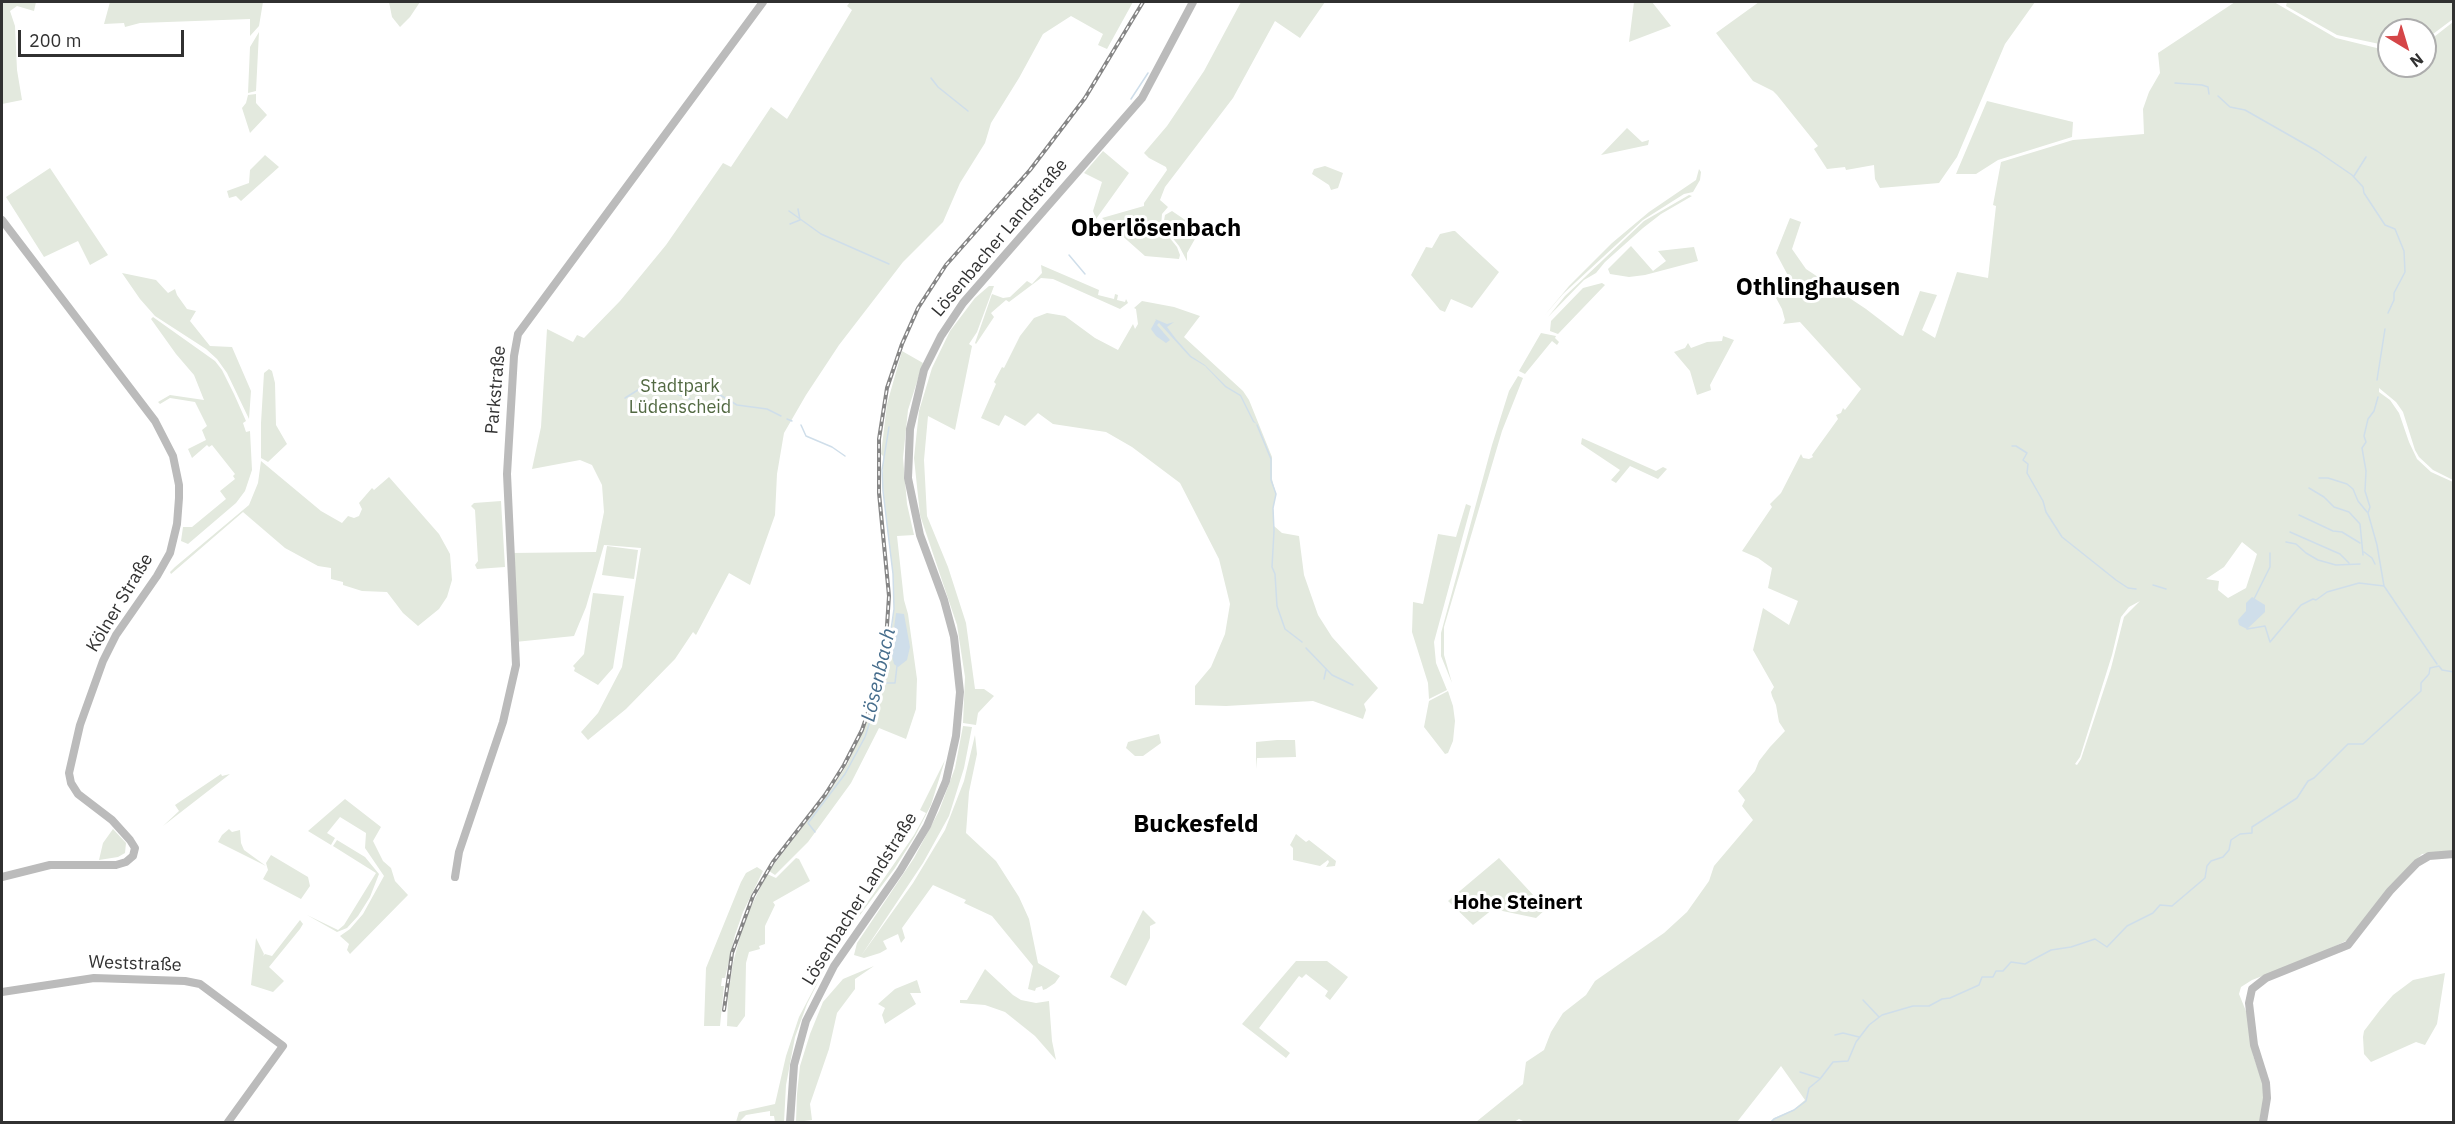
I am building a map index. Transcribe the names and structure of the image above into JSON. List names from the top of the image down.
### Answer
{
  "streets": {
    "main road": [
      "Lösenbacher Landstraße",
      "Parkstraße",
      "Kölner Straße",
      "Weststraße"
    ]
  },
  "districts": [
    "Oberlösenbach",
    "Othlinghausen",
    "Buckesfeld",
    "Hohe Steinert"
  ],
  "water": ["Lösenbach"],
  "parks": ["Stadtpark Lüdenscheid"],
  "scale_bar": "200 m",
  "north": "bottom right"
}
